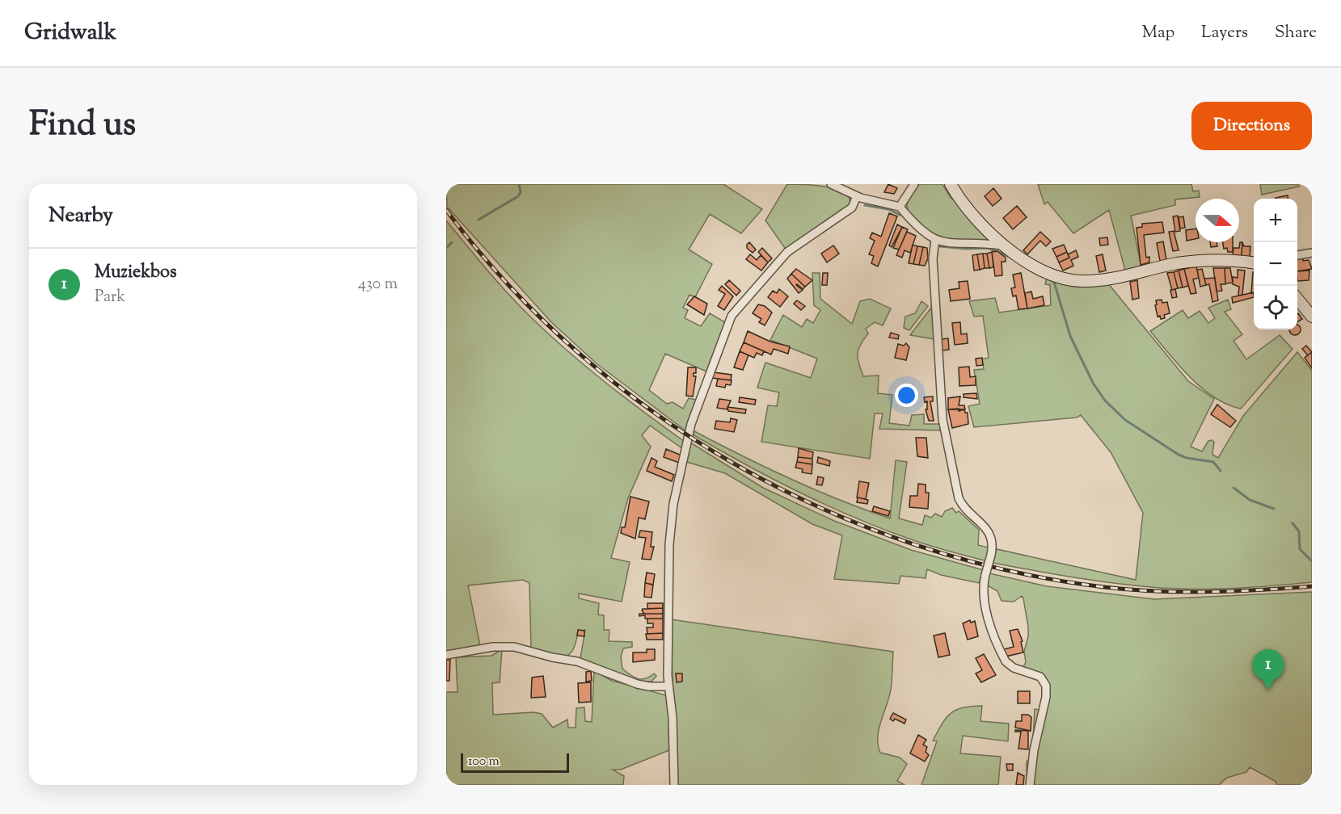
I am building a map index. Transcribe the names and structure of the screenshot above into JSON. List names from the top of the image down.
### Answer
{
  "scale_bar": "100 m",
  "north": "right",
  "page": {
    "header": "Gridwalk",
    "nav": ["Map", "Layers", "Share"],
    "title": "Find us",
    "buttons": "Directions",
    "heading": "Nearby",
    "map_buttons": ["+", "−"],
    "list": [
      {
        "mark": "1",
        "name": "Muziekbos",
        "note": "Park",
        "value": "430 m"
      }
    ],
    "pins": "1",
    "scale": "100 m"
  }
}
